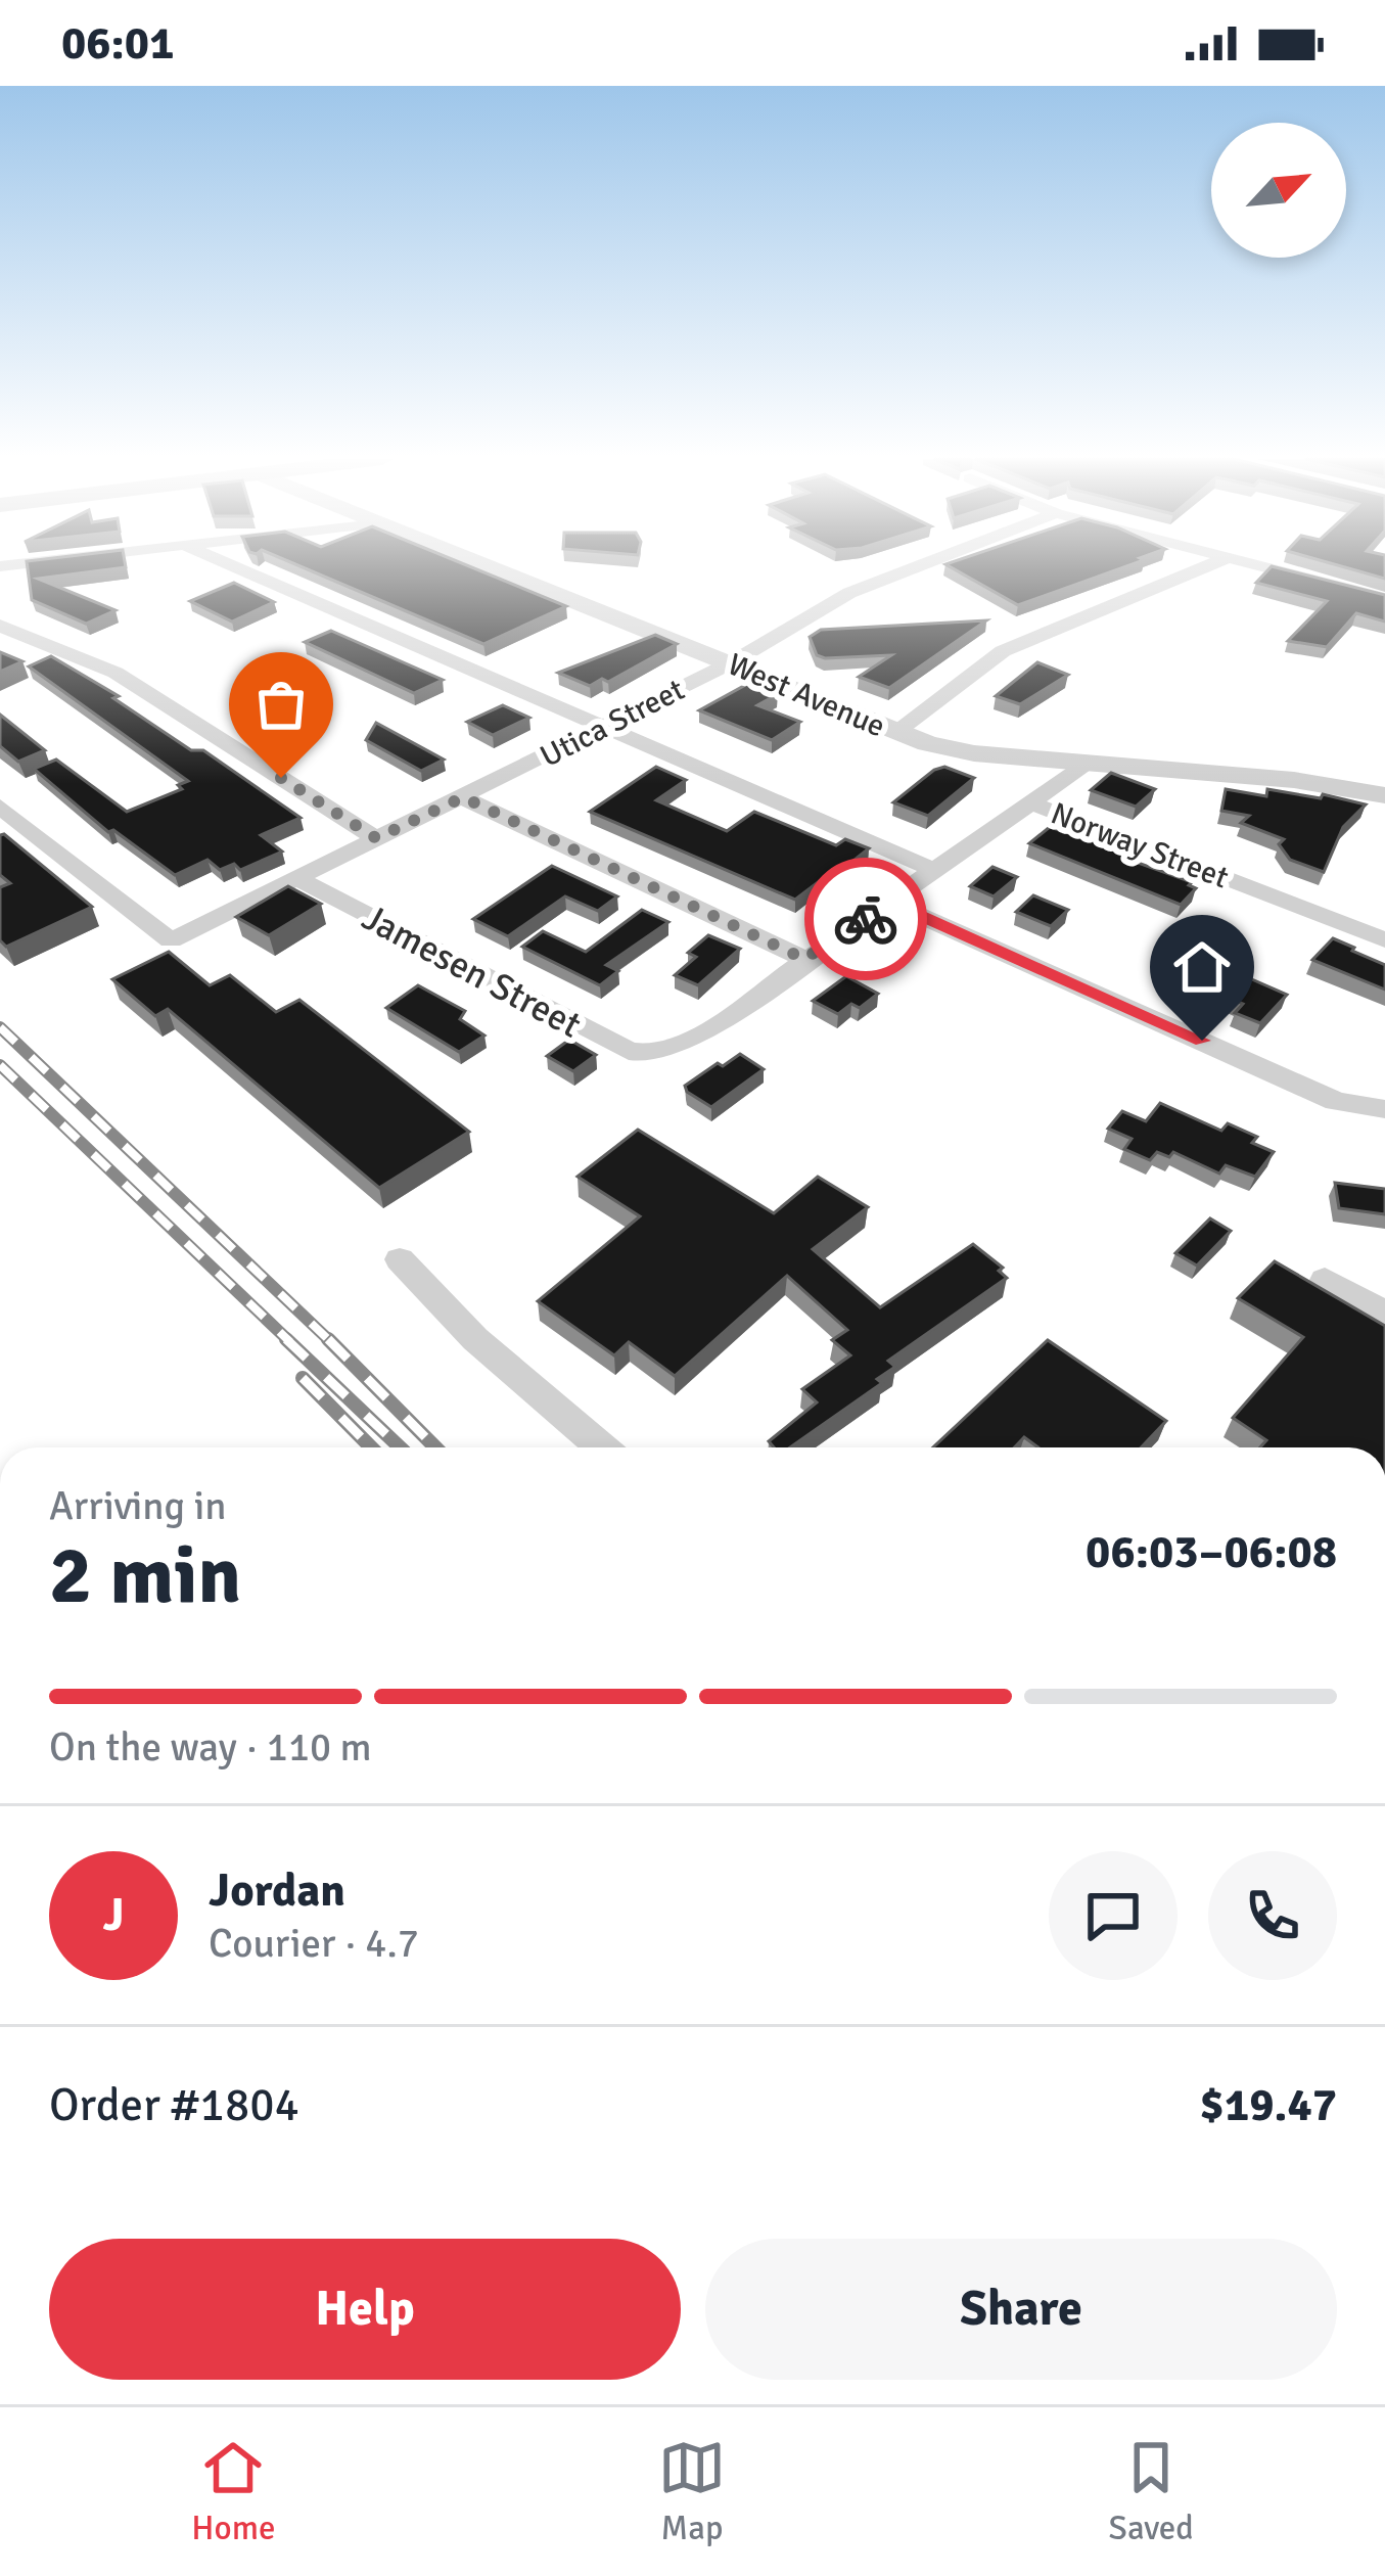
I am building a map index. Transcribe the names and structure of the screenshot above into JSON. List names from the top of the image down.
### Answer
{
  "streets": {
    "street": [
      "West Avenue",
      "Utica Street",
      "Norway Street",
      "Jamesen Street"
    ]
  },
  "crossings": [
    ["West Avenue", "Utica Street"],
    ["Utica Street", "Jamesen Street"]
  ],
  "north": "top right",
  "page": {
    "status": "06:01",
    "heading": ["2 min", "Arriving in", "06:03–06:08"],
    "panel": [
      "Jordan",
      "Courier · 4.7",
      "Order #1804",
      "$19.47"
    ],
    "bar": "On the way · 110 m",
    "round": "J",
    "buttons": ["Help", "Share"],
    "tabs": ["Home", "Map", "Saved"]
  }
}
